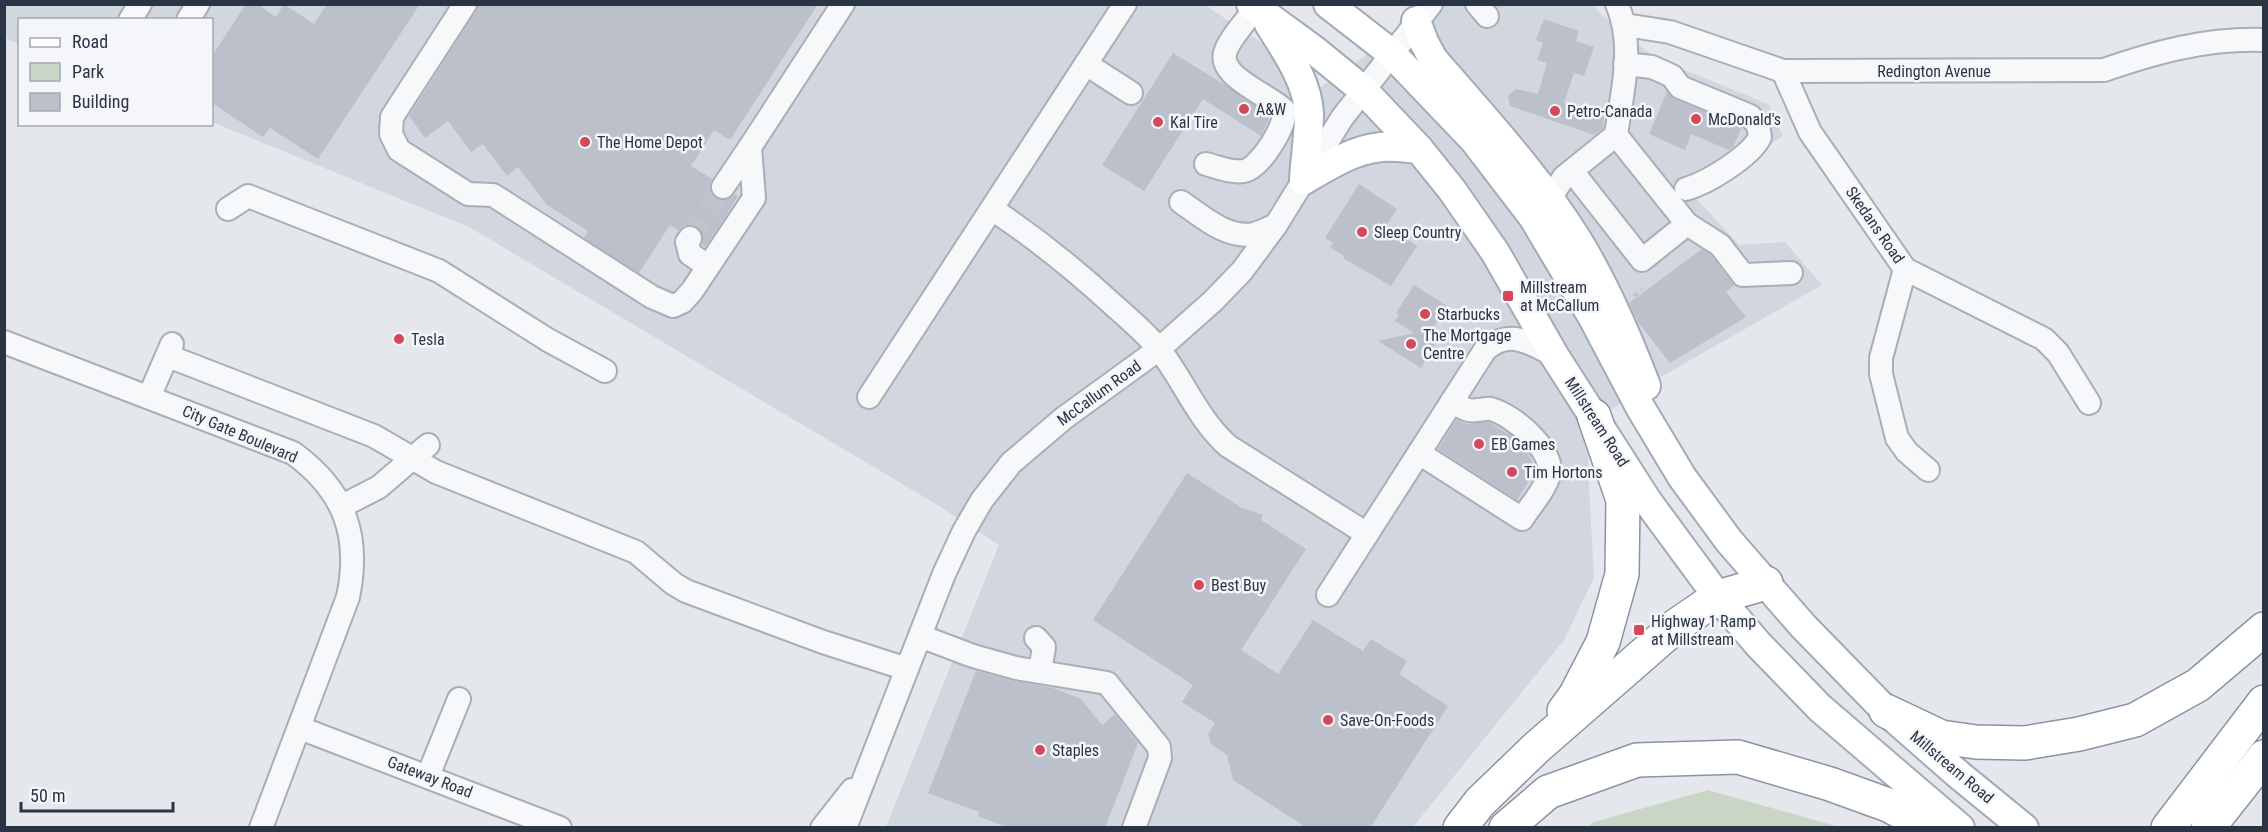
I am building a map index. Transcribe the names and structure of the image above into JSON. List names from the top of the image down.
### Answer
{
  "streets": {
    "main road": ["Millstream Road"],
    "street": [
      "Redington Avenue",
      "Skedans Road",
      "McCallum Road",
      "City Gate Boulevard",
      "Gateway Road"
    ]
  },
  "crossings": [
    ["Redington Avenue", "Skedans Road"],
    ["McCallum Road", "Millstream Road"],
    ["City Gate Boulevard", "Gateway Road"]
  ],
  "places": {
    "other": [
      "A&W",
      "Petro-Canada",
      "McDonald's",
      "Kal Tire",
      "The Home Depot",
      "Sleep Country",
      "Starbucks",
      "Tesla",
      "The Mortgage Centre",
      "EB Games",
      "Tim Hortons",
      "Best Buy",
      "Save-On-Foods",
      "Staples"
    ],
    "transit": ["Millstream at McCallum", "Highway 1 Ramp at Millstream"]
  },
  "legend": ["Road", "Park", "Building"],
  "scale_bar": "50 m"
}
